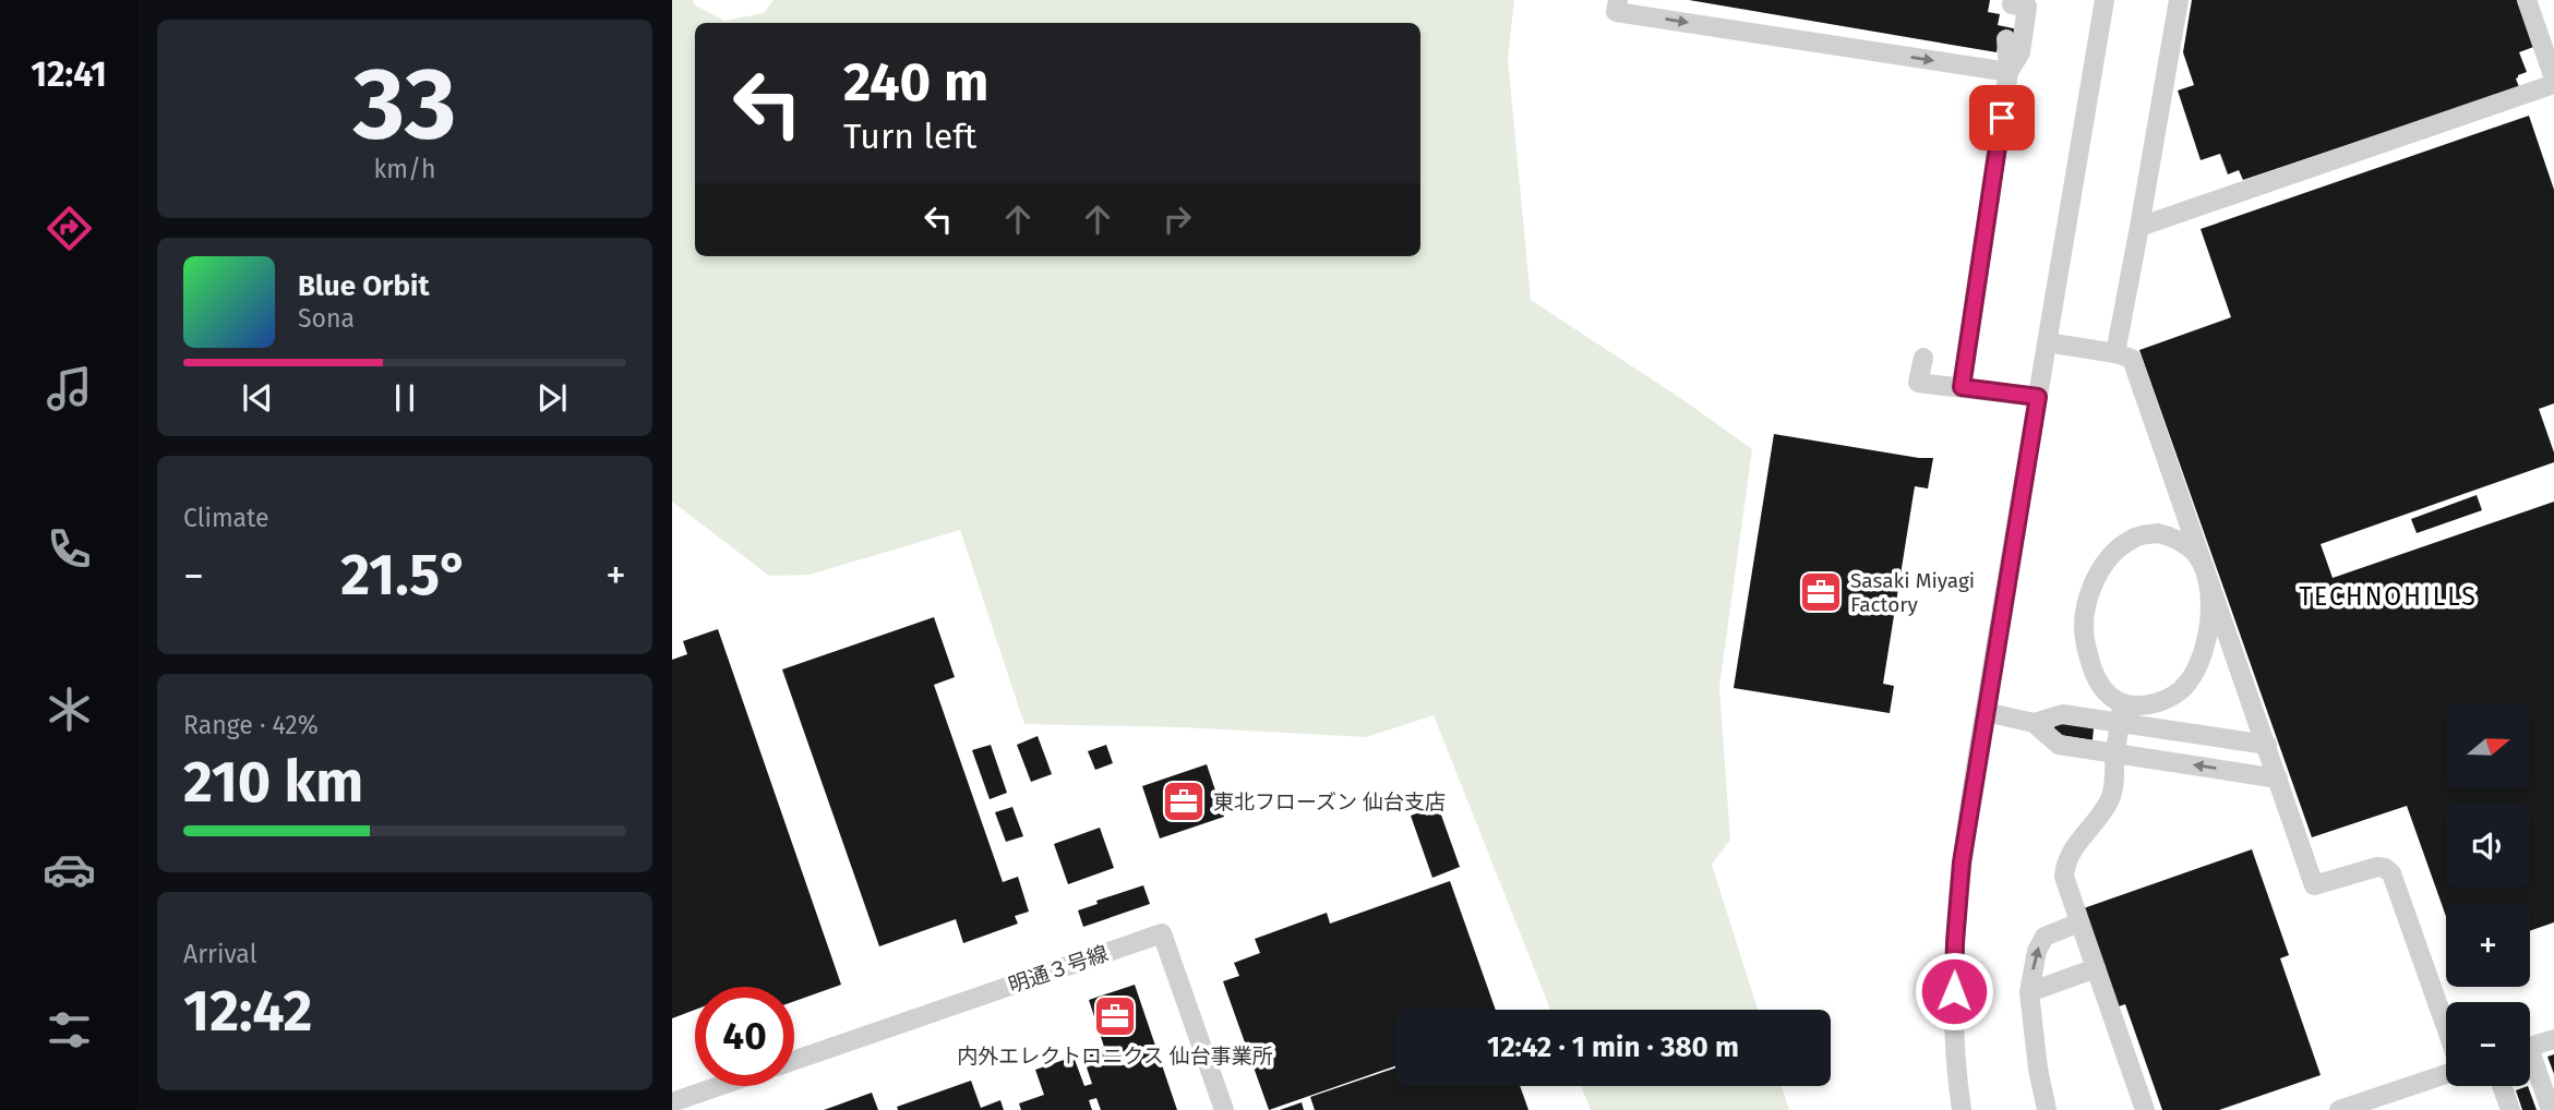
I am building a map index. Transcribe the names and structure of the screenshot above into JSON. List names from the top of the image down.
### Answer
{
  "streets": {
    "street": ["明通３号線"]
  },
  "districts": ["TECHNOHILLS"],
  "places": {
    "office": ["Sasaki Miyagi Factory", "東北フローズン 仙台支店", "内外エレクトロニクス 仙台事業所"]
  },
  "north": "right",
  "page": {
    "tabs": "12:41",
    "tile": [
      ["33", "km/h"],
      "Climate",
      ["Range · 42%", "210 km"],
      ["Arrival", "12:42"]
    ],
    "turn": ["240 m", "Turn left"],
    "song": ["Blue Orbit", "Sona"],
    "heat": ["−", "21.5°", "+"],
    "map_buttons": ["+", "−"],
    "limit": "40",
    "trip": "12:42 · 1 min · 380 m"
  }
}
